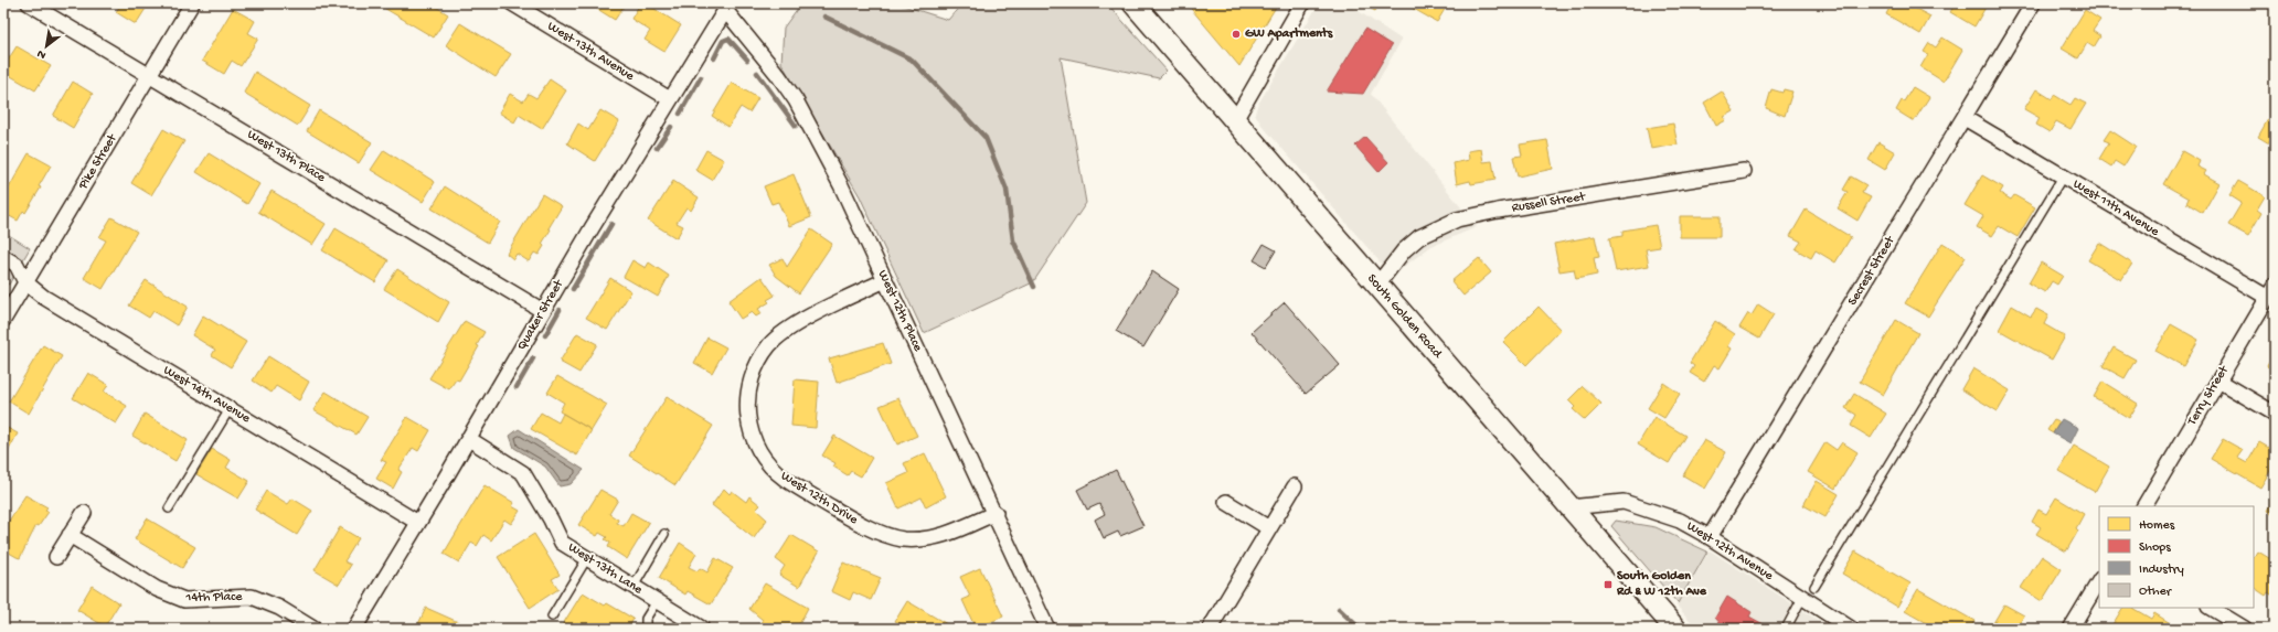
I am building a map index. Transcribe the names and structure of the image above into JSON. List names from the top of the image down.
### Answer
{
  "streets": {
    "main road": ["South Golden Road"],
    "street": [
      "West 13th Avenue",
      "West 13th Place",
      "Pike Street",
      "Russell Street",
      "West 11th Avenue",
      "Secrest Street",
      "West 12th Place",
      "Quaker Street",
      "West 14th Avenue",
      "Terry Street",
      "West 12th Drive",
      "West 12th Avenue",
      "West 13th Lane",
      "14th Place"
    ]
  },
  "crossings": [
    ["West 13th Avenue", "Quaker Street"],
    ["West 13th Place", "Pike Street"],
    ["West 13th Place", "Quaker Street"],
    ["Pike Street", "West 14th Avenue"],
    ["Russell Street", "South Golden Road"],
    ["West 11th Avenue", "Secrest Street"],
    ["West 11th Avenue", "Terry Street"],
    ["Secrest Street", "West 12th Avenue"],
    ["West 12th Place", "Quaker Street"],
    ["West 12th Place", "West 12th Drive"],
    ["Quaker Street", "West 14th Avenue"],
    ["Quaker Street", "West 13th Lane"],
    ["South Golden Road", "West 12th Avenue"]
  ],
  "places": {
    "other": ["GW Apartments"],
    "transit": ["South Golden Rd & W 12th Ave"]
  },
  "legend": [
    "Homes",
    "Shops",
    "Industry",
    "Other"
  ],
  "north": "bottom left"
}
